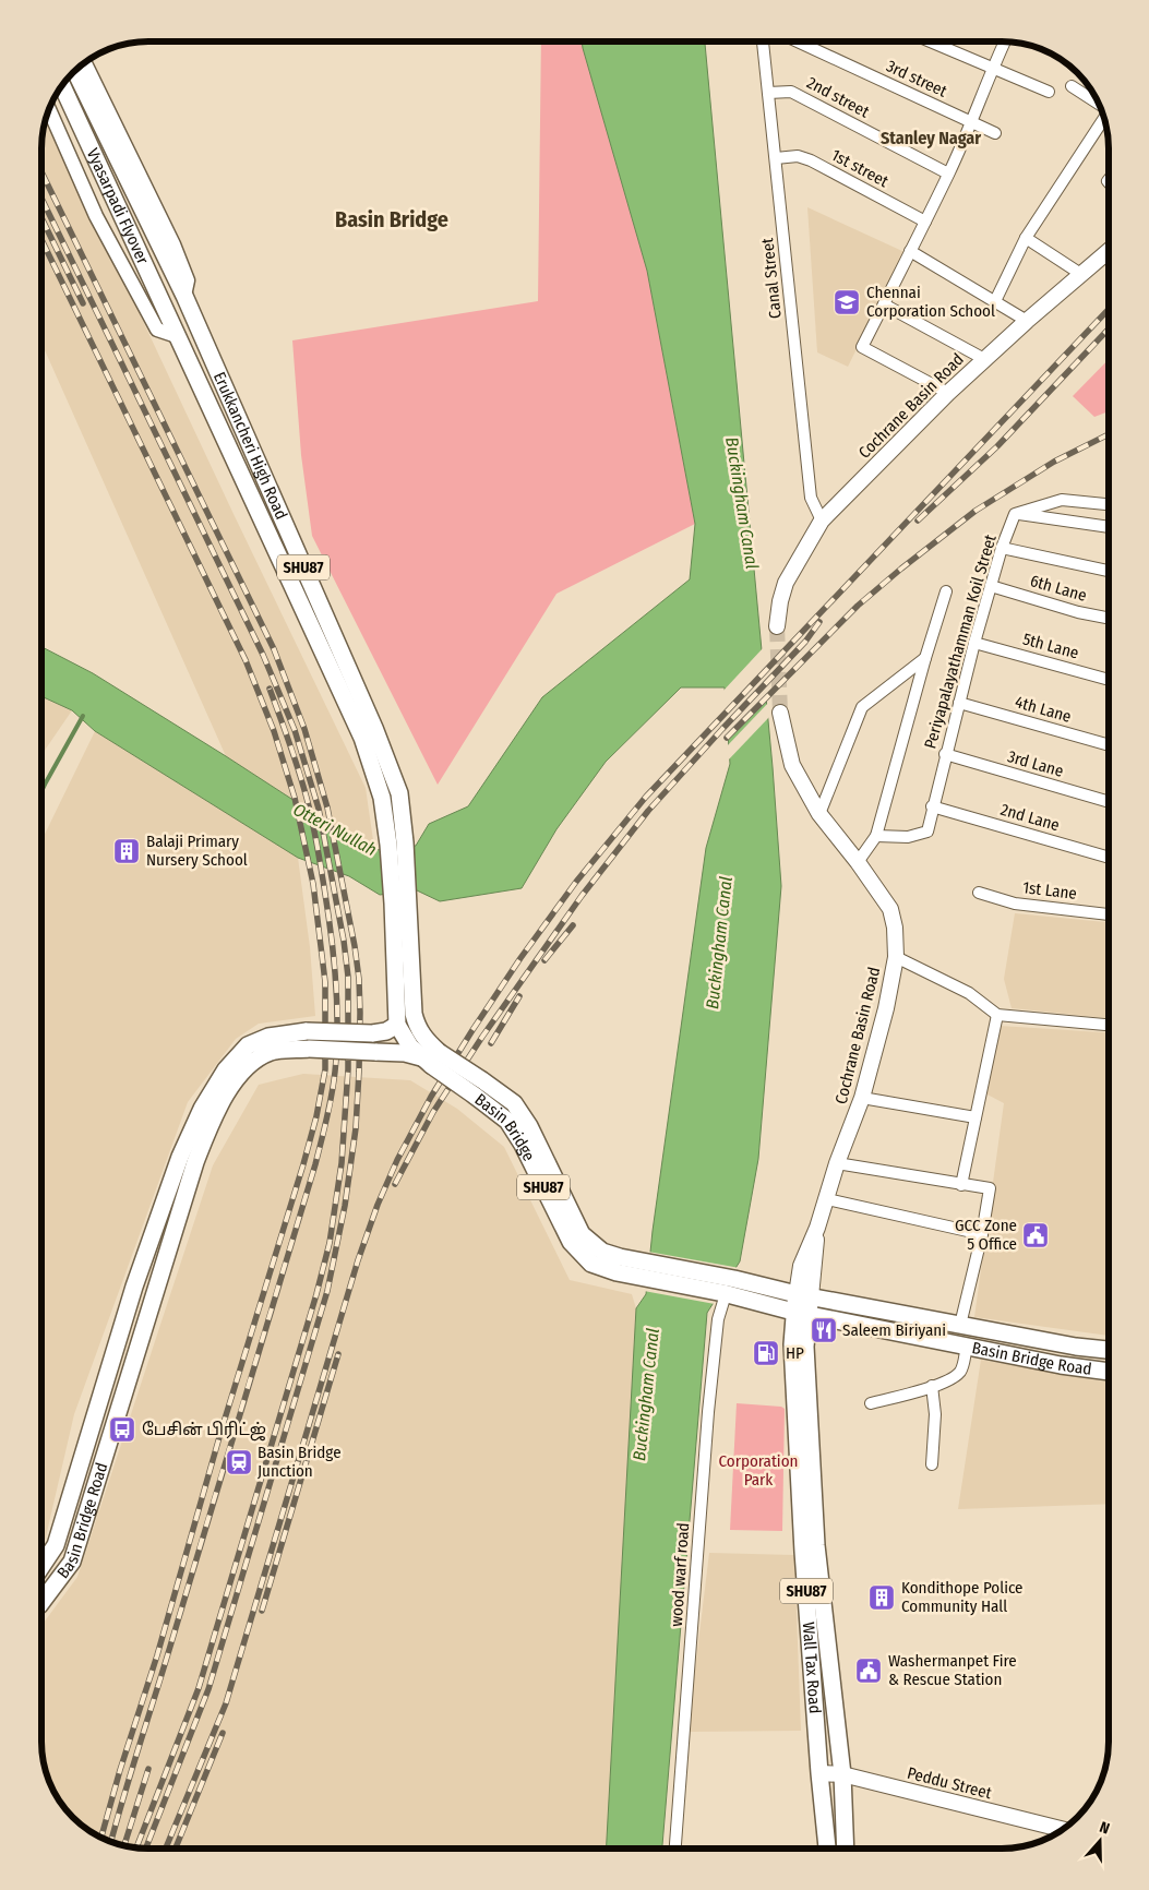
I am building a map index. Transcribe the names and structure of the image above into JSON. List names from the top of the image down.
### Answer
{
  "streets": {
    "main road": [
      "Vyasarpadi Flyover",
      "Cochrane Basin Road",
      "Erukkancheri High Road",
      "SHU87",
      "Basin Bridge",
      "Basin Bridge Road",
      "Wall Tax Road",
      "Peddu Street"
    ],
    "street": [
      "3rd street",
      "2nd street",
      "1st street",
      "Canal Street",
      "6th Lane",
      "Periyapalayathamman Koil Street",
      "5th Lane",
      "4th Lane",
      "3rd Lane",
      "2nd Lane",
      "1st Lane",
      "wood warf road"
    ]
  },
  "crossings": [
    ["2nd street", "Canal Street"],
    ["1st street", "Canal Street"],
    ["Vyasarpadi Flyover", "Erukkancheri High Road"],
    ["Canal Street", "Cochrane Basin Road"],
    ["Cochrane Basin Road", "Basin Bridge"],
    ["Erukkancheri High Road", "Basin Bridge"],
    ["6th Lane", "Periyapalayathamman Koil Street"],
    ["Periyapalayathamman Koil Street", "5th Lane"],
    ["Periyapalayathamman Koil Street", "4th Lane"],
    ["Periyapalayathamman Koil Street", "3rd Lane"],
    ["Periyapalayathamman Koil Street", "2nd Lane"],
    ["Basin Bridge", "Basin Bridge Road"],
    ["Basin Bridge", "wood warf road"],
    ["Basin Bridge Road", "wood warf road"],
    ["Basin Bridge Road", "Wall Tax Road"],
    ["Wall Tax Road", "Peddu Street"]
  ],
  "districts": ["Stanley Nagar", "Basin Bridge"],
  "water": ["Buckingham Canal", "Otteri Nullah"],
  "parks": ["Corporation Park"],
  "places": {
    "school or university": ["Chennai Corporation School"],
    "building": ["Balaji Primary Nursery School", "Kondithope Police Community Hall"],
    "public building": ["GCC Zone 5 Office", "Washermanpet Fire & Rescue Station"],
    "restaurant": ["Saleem Biriyani"],
    "fuel station": ["HP"],
    "bus stop": ["பேசின் பிரிட்ஜ்"],
    "station": ["Basin Bridge Junction"]
  },
  "north": "top"
}
